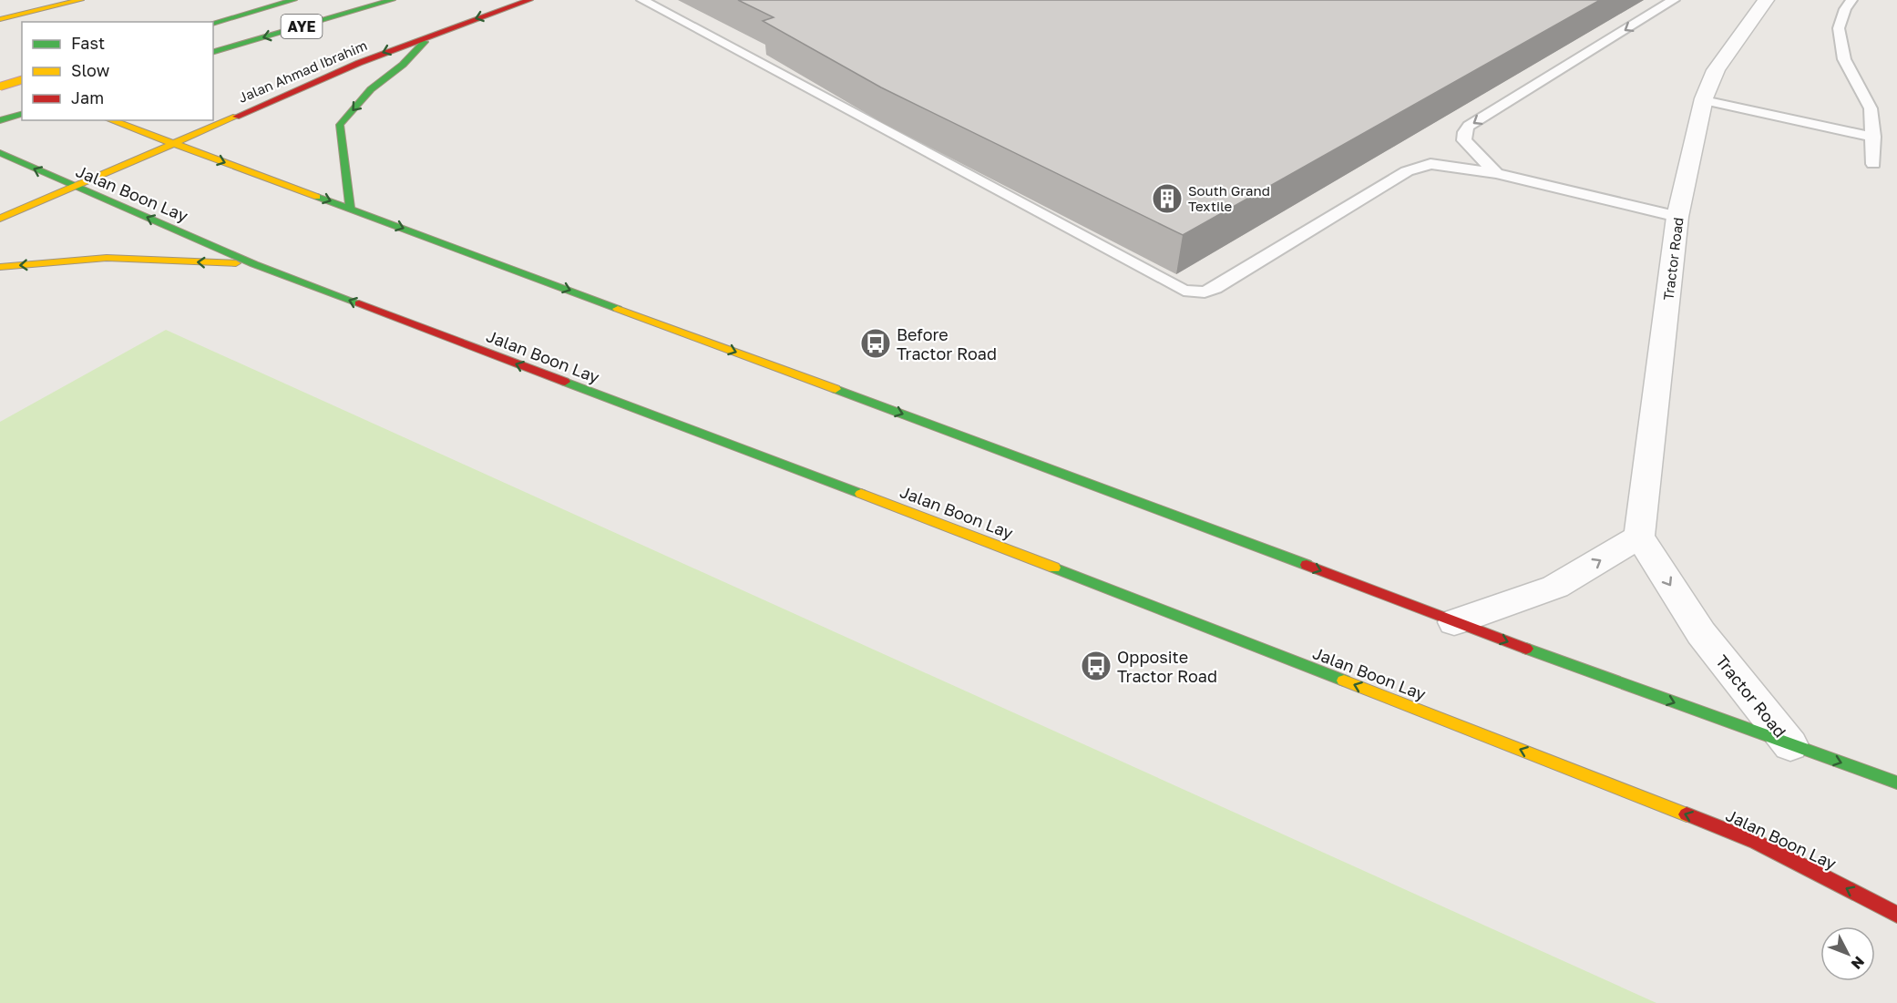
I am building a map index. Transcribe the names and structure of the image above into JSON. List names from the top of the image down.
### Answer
{
  "streets": {
    "main road": ["AYE", "Jalan Ahmad Ibrahim", "Jalan Boon Lay"],
    "street": ["Tractor Road"]
  },
  "crossings": [
    ["Jalan Ahmad Ibrahim", "Jalan Boon Lay"]
  ],
  "places": {
    "building": ["South Grand Textile"],
    "bus stop": ["Before Tractor Road", "Opposite Tractor Road"]
  },
  "legend": ["Fast", "Slow", "Jam"],
  "north": "bottom right"
}
